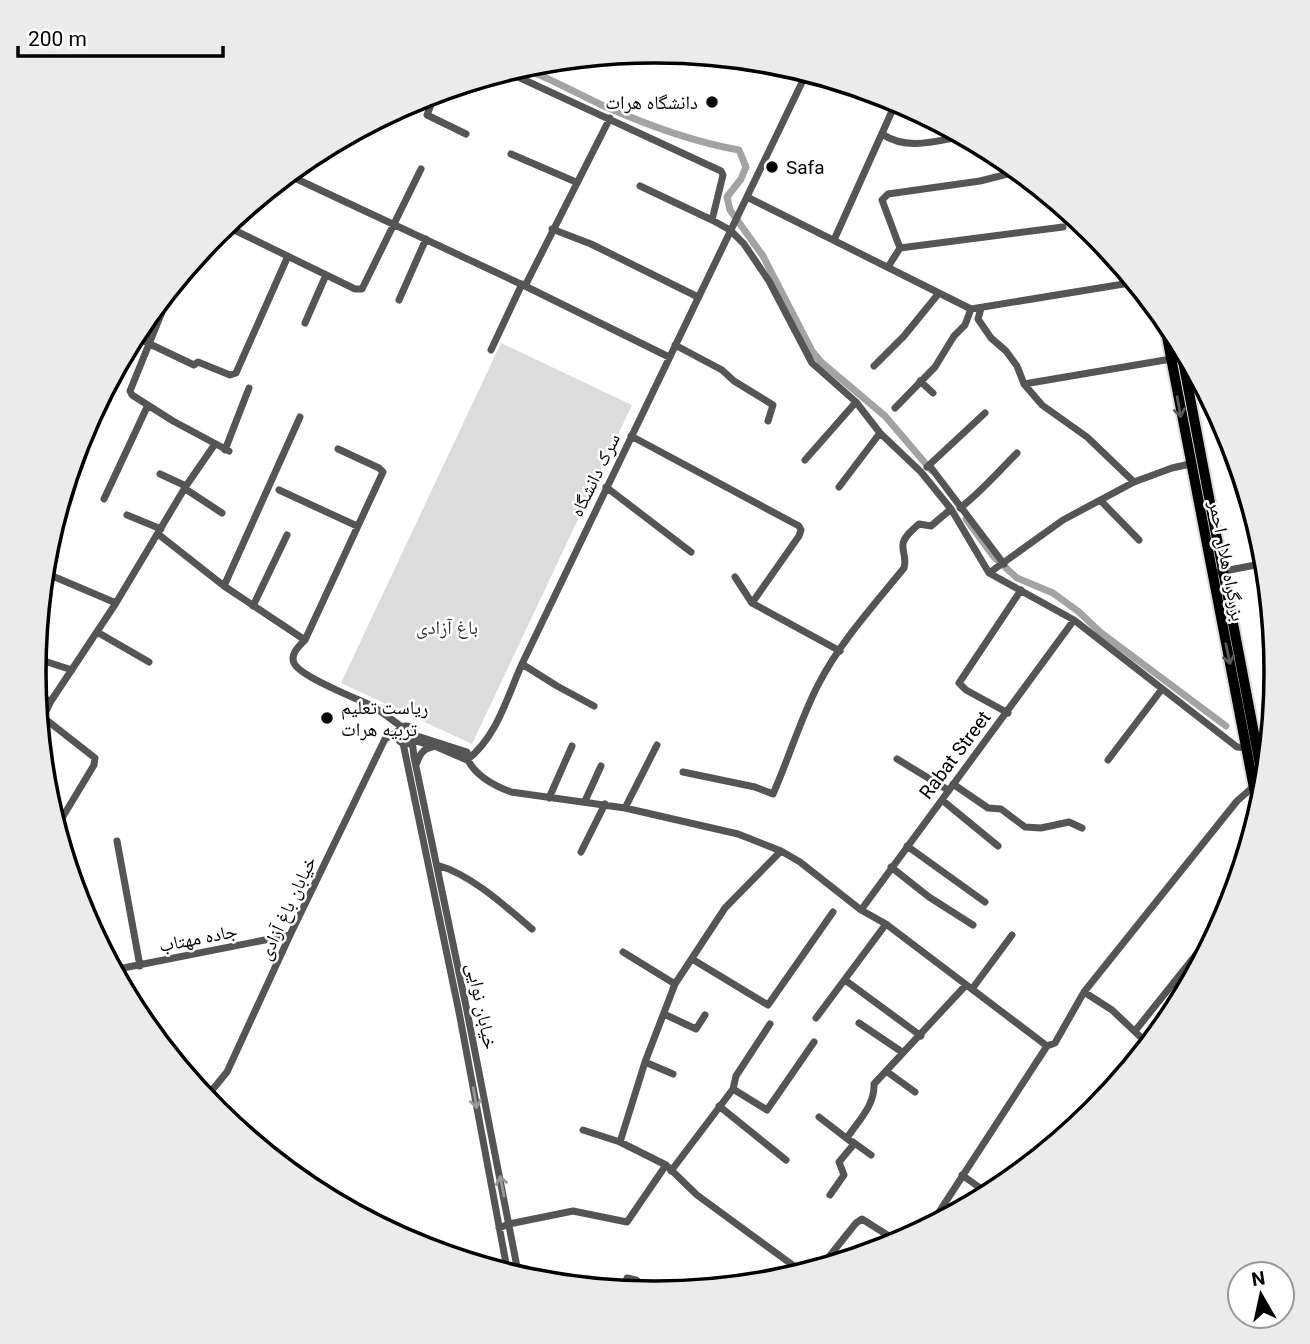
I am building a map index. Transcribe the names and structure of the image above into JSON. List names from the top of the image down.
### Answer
{
  "streets": {
    "highway": ["بزرگراه هلال احمر"],
    "street": [
      "سرک دانشگاه",
      "Rabat Street",
      "خیابان باغ آزادی",
      "جاده مهتاب",
      "خیابان نوایی"
    ]
  },
  "crossings": [
    ["خیابان باغ آزادی", "جاده مهتاب"],
    ["خیابان باغ آزادی", "خیابان نوایی"]
  ],
  "parks": ["باغ آزادی"],
  "places": ["دانشگاه هرات", "Safa", "ریاست تعلیم تربیه هرات"],
  "scale_bar": "200 m",
  "north": "top"
}
